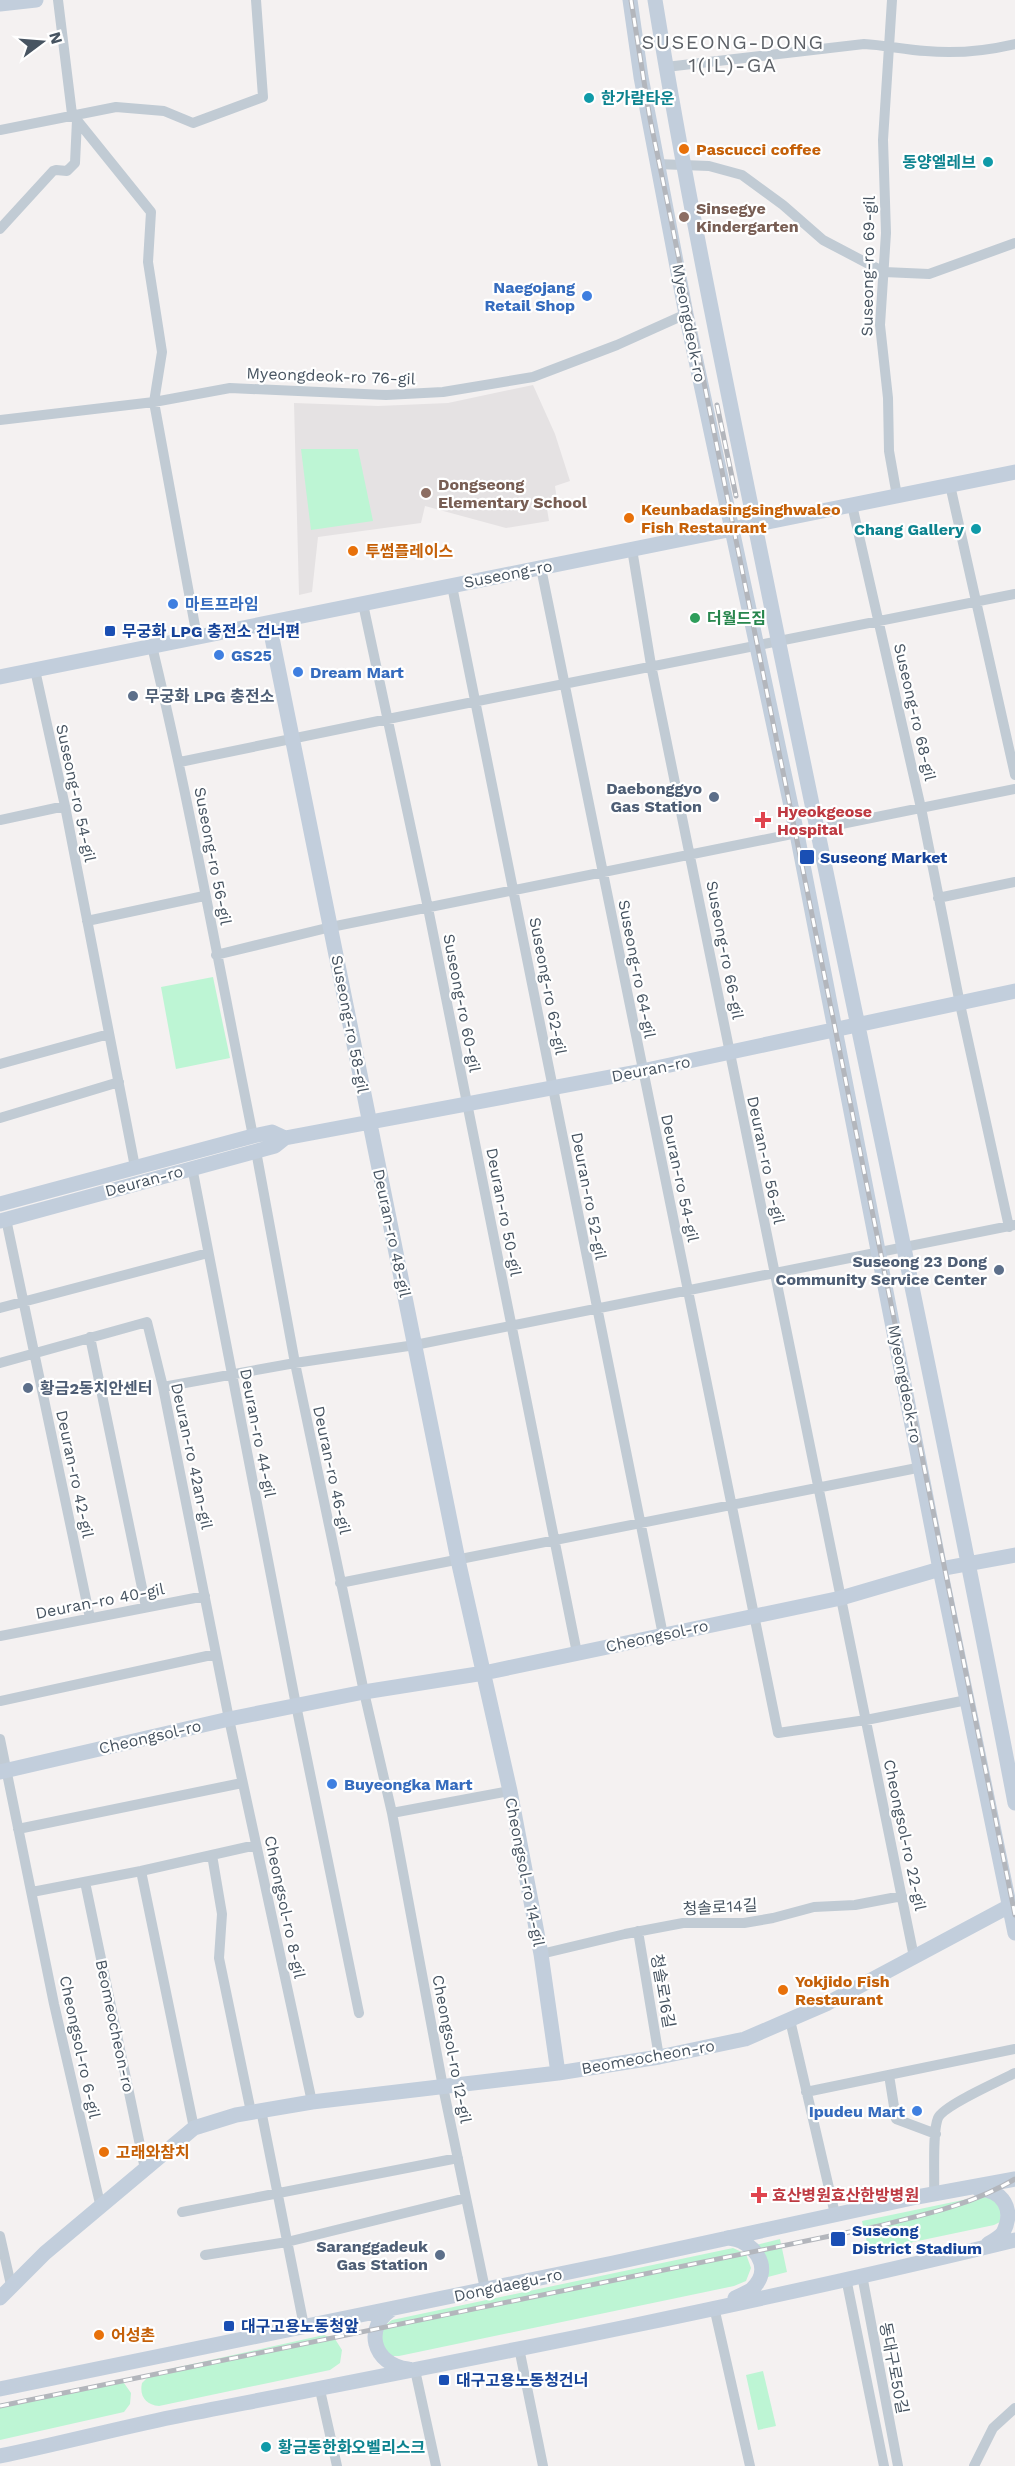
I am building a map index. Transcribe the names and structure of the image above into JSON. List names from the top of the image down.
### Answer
{
  "streets": {
    "main road": [
      "Myeongdeok-ro",
      "Suseong-ro",
      "Suseong-ro 58-gil",
      "Deuran-ro",
      "Deuran-ro 48-gil",
      "Cheongsol-ro",
      "Cheongsol-ro 14-gil",
      "Beomeocheon-ro",
      "Dongdaegu-ro"
    ],
    "street": [
      "Suseong-ro 69-gil",
      "Myeongdeok-ro 76-gil",
      "Suseong-ro 68-gil",
      "Suseong-ro 54-gil",
      "Suseong-ro 56-gil",
      "Suseong-ro 66-gil",
      "Suseong-ro 64-gil",
      "Suseong-ro 62-gil",
      "Suseong-ro 60-gil",
      "Deuran-ro 56-gil",
      "Deuran-ro 54-gil",
      "Deuran-ro 52-gil",
      "Deuran-ro 50-gil",
      "Deuran-ro 44-gil",
      "Deuran-ro 42an-gil",
      "Deuran-ro 46-gil",
      "Deuran-ro 42-gil",
      "Deuran-ro 40-gil",
      "Cheongsol-ro 22-gil",
      "Cheongsol-ro 8-gil",
      "청솔로14길",
      "청솔로16길",
      "Cheongsol-ro 6-gil",
      "Cheongsol-ro 12-gil",
      "동대구로50길"
    ]
  },
  "crossings": [
    ["Suseong-ro 69-gil", "Suseong-ro"],
    ["Myeongdeok-ro", "Myeongdeok-ro 76-gil"],
    ["Myeongdeok-ro", "Suseong-ro"],
    ["Myeongdeok-ro", "Deuran-ro"],
    ["Myeongdeok-ro", "Cheongsol-ro"],
    ["Myeongdeok-ro", "Beomeocheon-ro"],
    ["Suseong-ro", "Suseong-ro 68-gil"],
    ["Suseong-ro", "Suseong-ro 54-gil"],
    ["Suseong-ro", "Suseong-ro 56-gil"],
    ["Suseong-ro", "Suseong-ro 66-gil"],
    ["Suseong-ro", "Suseong-ro 64-gil"],
    ["Suseong-ro", "Suseong-ro 62-gil"],
    ["Suseong-ro", "Suseong-ro 60-gil"],
    ["Suseong-ro", "Suseong-ro 58-gil"],
    ["Suseong-ro 68-gil", "Deuran-ro"],
    ["Suseong-ro 54-gil", "Deuran-ro"],
    ["Suseong-ro 56-gil", "Deuran-ro"],
    ["Suseong-ro 56-gil", "Deuran-ro 46-gil"],
    ["Suseong-ro 66-gil", "Deuran-ro"],
    ["Suseong-ro 66-gil", "Deuran-ro 56-gil"],
    ["Suseong-ro 64-gil", "Deuran-ro"],
    ["Suseong-ro 64-gil", "Deuran-ro 54-gil"],
    ["Suseong-ro 62-gil", "Deuran-ro"],
    ["Suseong-ro 62-gil", "Deuran-ro 52-gil"],
    ["Suseong-ro 60-gil", "Deuran-ro"],
    ["Suseong-ro 60-gil", "Deuran-ro 50-gil"],
    ["Suseong-ro 58-gil", "Deuran-ro"],
    ["Suseong-ro 58-gil", "Deuran-ro 48-gil"],
    ["Deuran-ro", "Deuran-ro 56-gil"],
    ["Deuran-ro", "Deuran-ro 54-gil"],
    ["Deuran-ro", "Deuran-ro 52-gil"],
    ["Deuran-ro", "Deuran-ro 50-gil"],
    ["Deuran-ro", "Deuran-ro 48-gil"],
    ["Deuran-ro", "Deuran-ro 44-gil"],
    ["Deuran-ro", "Deuran-ro 46-gil"],
    ["Deuran-ro", "Deuran-ro 42-gil"],
    ["Deuran-ro 56-gil", "Cheongsol-ro"],
    ["Deuran-ro 56-gil", "Cheongsol-ro 22-gil"],
    ["Deuran-ro 54-gil", "Cheongsol-ro"],
    ["Deuran-ro 54-gil", "Cheongsol-ro 22-gil"],
    ["Deuran-ro 52-gil", "Cheongsol-ro"],
    ["Deuran-ro 50-gil", "Cheongsol-ro"],
    ["Deuran-ro 48-gil", "Cheongsol-ro"],
    ["Deuran-ro 48-gil", "Cheongsol-ro 14-gil"],
    ["Deuran-ro 44-gil", "Cheongsol-ro"],
    ["Deuran-ro 42an-gil", "Deuran-ro 42-gil"],
    ["Deuran-ro 42an-gil", "Deuran-ro 40-gil"],
    ["Deuran-ro 42an-gil", "Cheongsol-ro"],
    ["Deuran-ro 42an-gil", "Cheongsol-ro 8-gil"],
    ["Deuran-ro 46-gil", "Cheongsol-ro"],
    ["Deuran-ro 46-gil", "Cheongsol-ro 12-gil"],
    ["Deuran-ro 42-gil", "Deuran-ro 40-gil"],
    ["Cheongsol-ro", "Cheongsol-ro 22-gil"],
    ["Cheongsol-ro", "Cheongsol-ro 14-gil"],
    ["Cheongsol-ro", "Cheongsol-ro 8-gil"],
    ["Cheongsol-ro", "Cheongsol-ro 6-gil"],
    ["Cheongsol-ro", "Cheongsol-ro 12-gil"],
    ["Cheongsol-ro 22-gil", "청솔로14길"],
    ["Cheongsol-ro 22-gil", "Beomeocheon-ro"],
    ["Cheongsol-ro 14-gil", "청솔로14길"],
    ["Cheongsol-ro 14-gil", "Beomeocheon-ro"],
    ["Cheongsol-ro 8-gil", "Beomeocheon-ro"],
    ["청솔로14길", "청솔로16길"],
    ["청솔로16길", "Beomeocheon-ro"],
    ["Beomeocheon-ro", "Cheongsol-ro 6-gil"],
    ["Beomeocheon-ro", "Cheongsol-ro 12-gil"],
    ["Cheongsol-ro 12-gil", "Dongdaegu-ro"]
  ],
  "districts": ["SUSEONG-DONG 1(IL)-GA"],
  "places": {
    "other": [
      "한가람타운",
      "Pascucci coffee",
      "동양엘레브",
      "Sinsegye Kindergarten",
      "Naegojang Retail Shop",
      "Dongseong Elementary School",
      "Keunbadasingsinghwaleo Fish Restaurant",
      "Chang Gallery",
      "투썸플레이스",
      "마트프라임",
      "더월드짐",
      "GS25",
      "Dream Mart",
      "무궁화 LPG 충전소",
      "Daebonggyo Gas Station",
      "Suseong 23 Dong Community Service Center",
      "황금2동치안센터",
      "Buyeongka Mart",
      "Yokjido Fish Restaurant",
      "Ipudeu Mart",
      "고래와참치",
      "Saranggadeuk Gas Station",
      "어성촌",
      "황금동한화오벨리스크"
    ],
    "transit": [
      "무궁화 LPG 충전소 건너편",
      "Suseong Market",
      "Suseong District Stadium",
      "대구고용노동청앞",
      "대구고용노동청건너"
    ],
    "health": ["Hyeokgeose Hospital", "효산병원효산한방병원"]
  },
  "north": "right"
}
